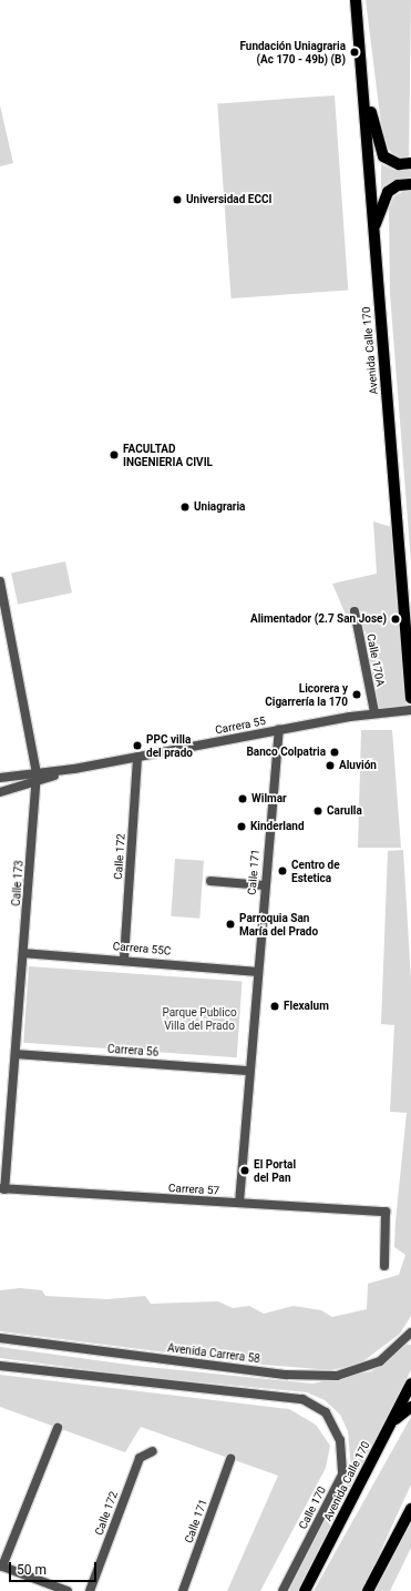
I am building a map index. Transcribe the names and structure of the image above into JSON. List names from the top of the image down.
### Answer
{
  "streets": {
    "main road": ["Avenida Calle 170"],
    "street": [
      "Calle 170A",
      "Carrera 55",
      "Calle 172",
      "Calle 171",
      "Calle 173",
      "Carrera 55C",
      "Carrera 56",
      "Carrera 57",
      "Avenida Carrera 58",
      "Calle 170"
    ]
  },
  "crossings": [
    ["Calle 170A", "Carrera 55"],
    ["Carrera 55", "Calle 172"],
    ["Carrera 55", "Calle 171"],
    ["Carrera 55", "Calle 173"],
    ["Calle 172", "Carrera 55C"],
    ["Calle 171", "Carrera 55C"],
    ["Calle 171", "Carrera 56"],
    ["Calle 171", "Carrera 57"],
    ["Calle 173", "Carrera 55C"],
    ["Calle 173", "Carrera 56"],
    ["Calle 173", "Carrera 57"]
  ],
  "parks": ["Parque Publico Villa del Prado"],
  "places": [
    "Fundación Uniagraria (Ac 170 - 49b) (B)",
    "Universidad ECCI",
    "FACULTAD INGENIERIA CIVIL",
    "Uniagraria",
    "Alimentador (2.7 San Jose)",
    "Licorera y Cigarrería la 170",
    "PPC villa del prado",
    "Banco Colpatria",
    "Aluvión",
    "Wilmar",
    "Carulla",
    "Kinderland",
    "Centro de Estetica",
    "Parroquia San María del Prado",
    "Flexalum",
    "El Portal del Pan"
  ],
  "scale_bar": "50 m"
}
